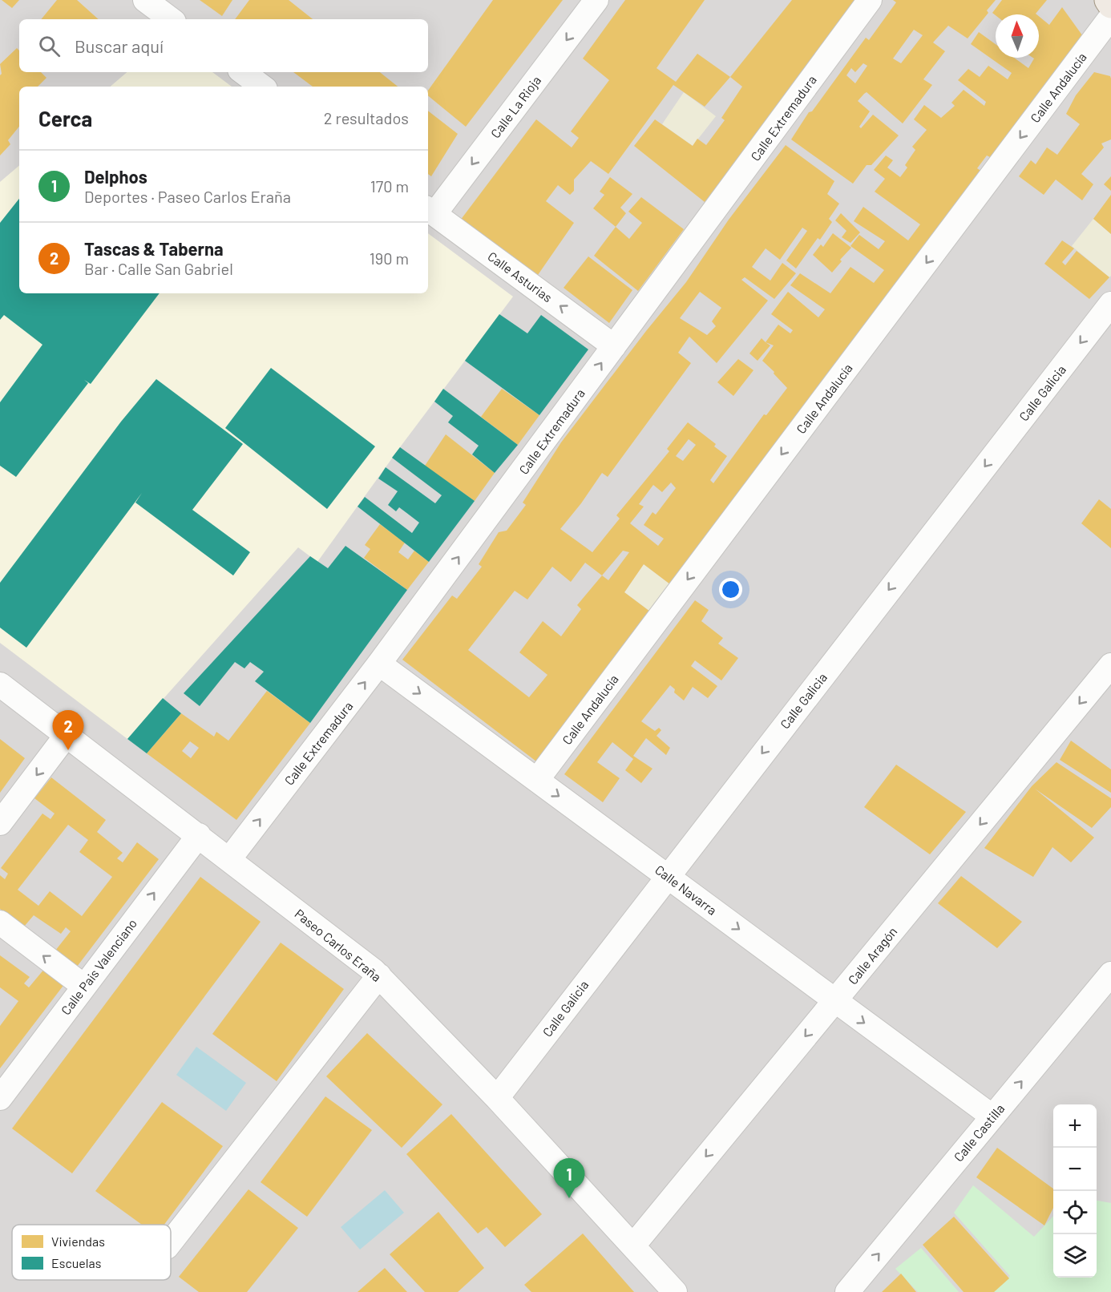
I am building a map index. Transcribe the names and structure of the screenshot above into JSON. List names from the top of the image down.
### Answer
{
  "streets": {
    "street": [
      "Calle Andalucía",
      "Calle La Rioja",
      "Calle Extremadura",
      "Calle Asturias",
      "Calle Galicia",
      "Calle Navarra",
      "Paseo Carlos Eraña",
      "Calle Aragón",
      "Calle Pais Valenciano",
      "Calle Castilla"
    ]
  },
  "crossings": [
    ["Calle Andalucía", "Calle Navarra"],
    ["Calle La Rioja", "Calle Asturias"],
    ["Calle Extremadura", "Calle Asturias"],
    ["Calle Extremadura", "Calle Navarra"],
    ["Calle Extremadura", "Paseo Carlos Eraña"],
    ["Calle Galicia", "Calle Navarra"],
    ["Calle Galicia", "Paseo Carlos Eraña"],
    ["Calle Navarra", "Calle Aragón"],
    ["Calle Navarra", "Calle Castilla"],
    ["Paseo Carlos Eraña", "Calle Aragón"],
    ["Paseo Carlos Eraña", "Calle Pais Valenciano"]
  ],
  "one_way": [
    "Calle Andalucía",
    "Calle La Rioja",
    "Calle Extremadura",
    "Calle Asturias",
    "Calle Galicia",
    "Calle Navarra",
    "Calle Aragón",
    "Calle Castilla"
  ],
  "legend": ["Viviendas", "Escuelas"],
  "north": "top",
  "page": {
    "search": "Buscar aquí",
    "heading": ["Cerca", "2 resultados"],
    "list": [
      {
        "mark": "1",
        "name": "Delphos",
        "note": "Deportes · Paseo Carlos Eraña",
        "value": "170 m"
      },
      {
        "mark": "2",
        "name": "Tascas & Taberna",
        "note": "Bar · Calle San Gabriel",
        "value": "190 m"
      }
    ],
    "pins": ["2", "1"],
    "map_buttons": ["+", "−"]
  }
}
